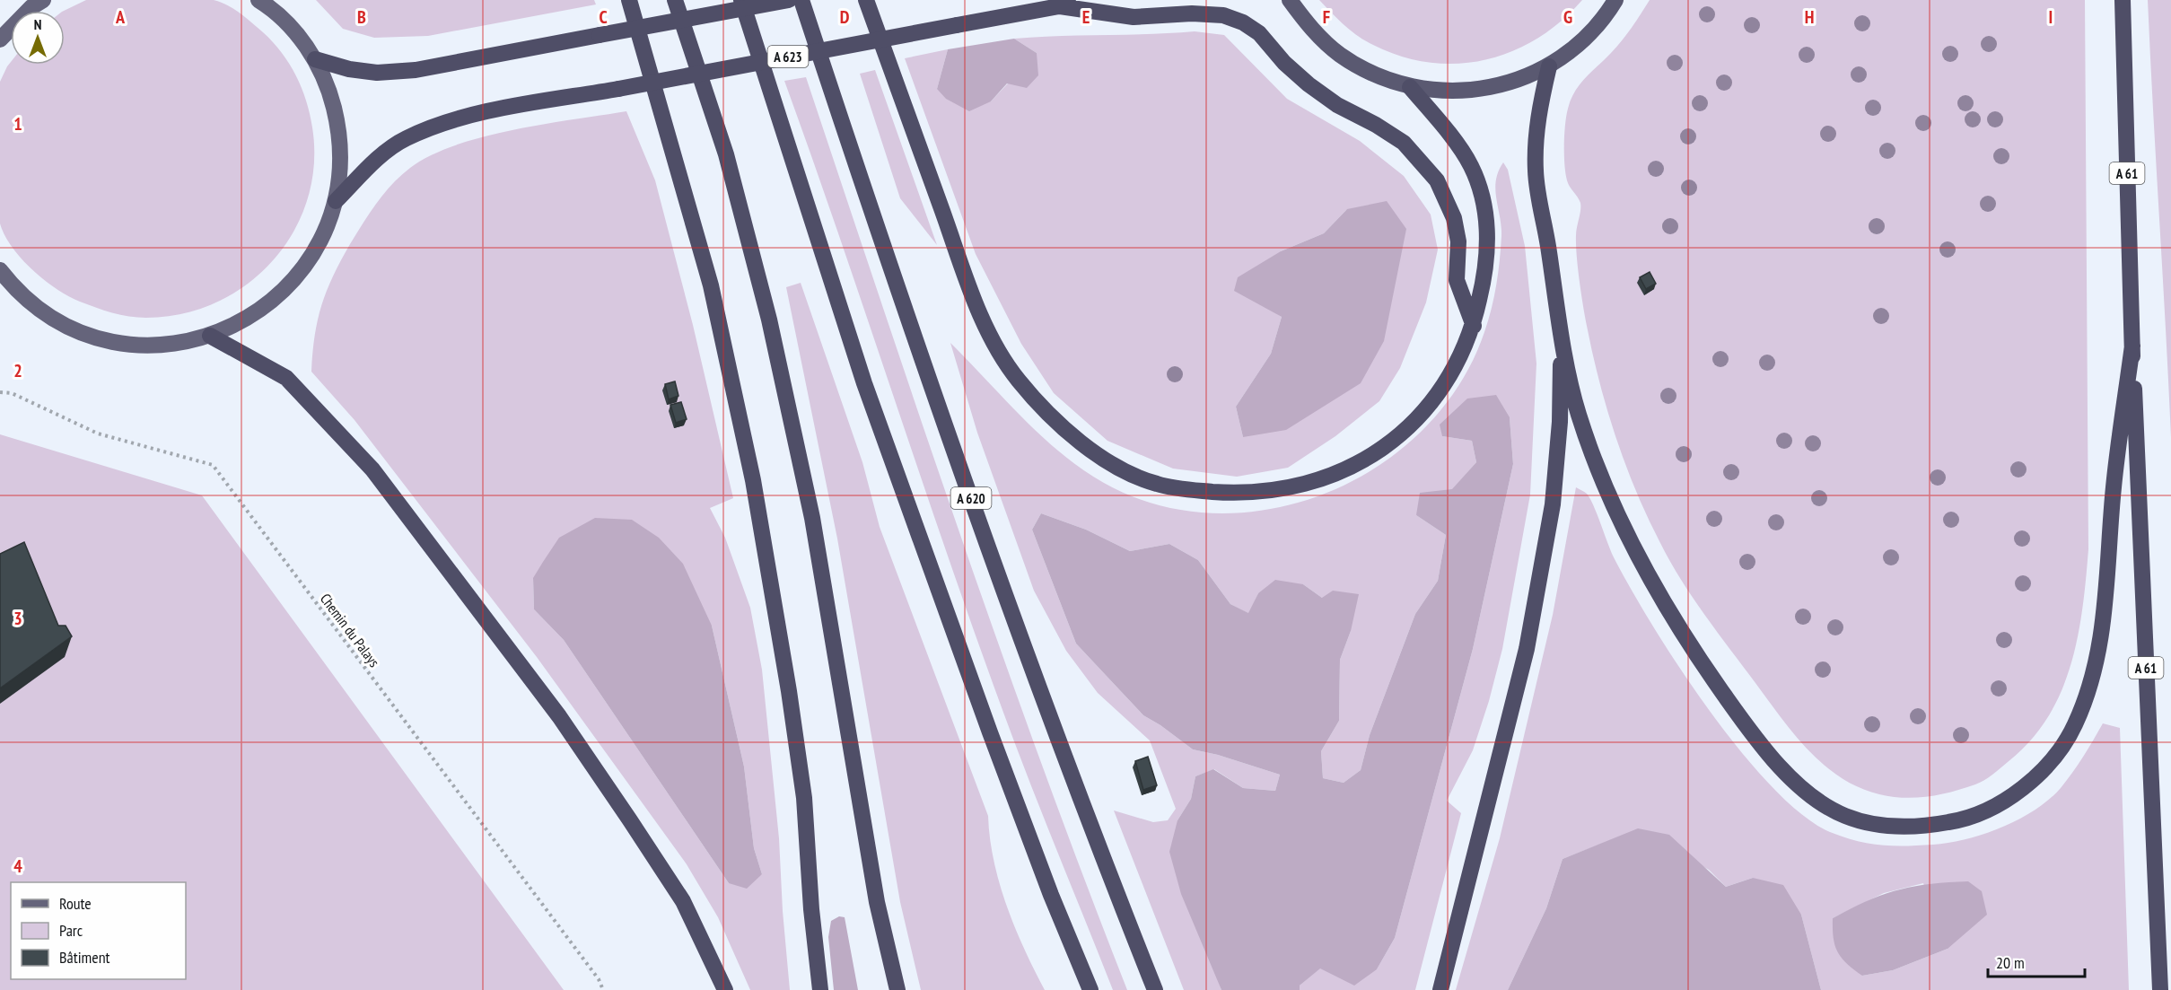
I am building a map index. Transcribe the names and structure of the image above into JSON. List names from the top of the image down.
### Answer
{
  "streets": {
    "highway": ["A 623", "A 61", "A 620"],
    "path": ["Chemin du Palays"]
  },
  "legend": ["Route", "Parc", "Bâtiment"],
  "scale_bar": "20 m",
  "north": "top",
  "grid": {
    "columns": [
      "A",
      "B",
      "C",
      "D",
      "E",
      "F",
      "G",
      "H",
      "I"
    ],
    "rows": [
      "1",
      "2",
      "3",
      "4"
    ]
  }
}
